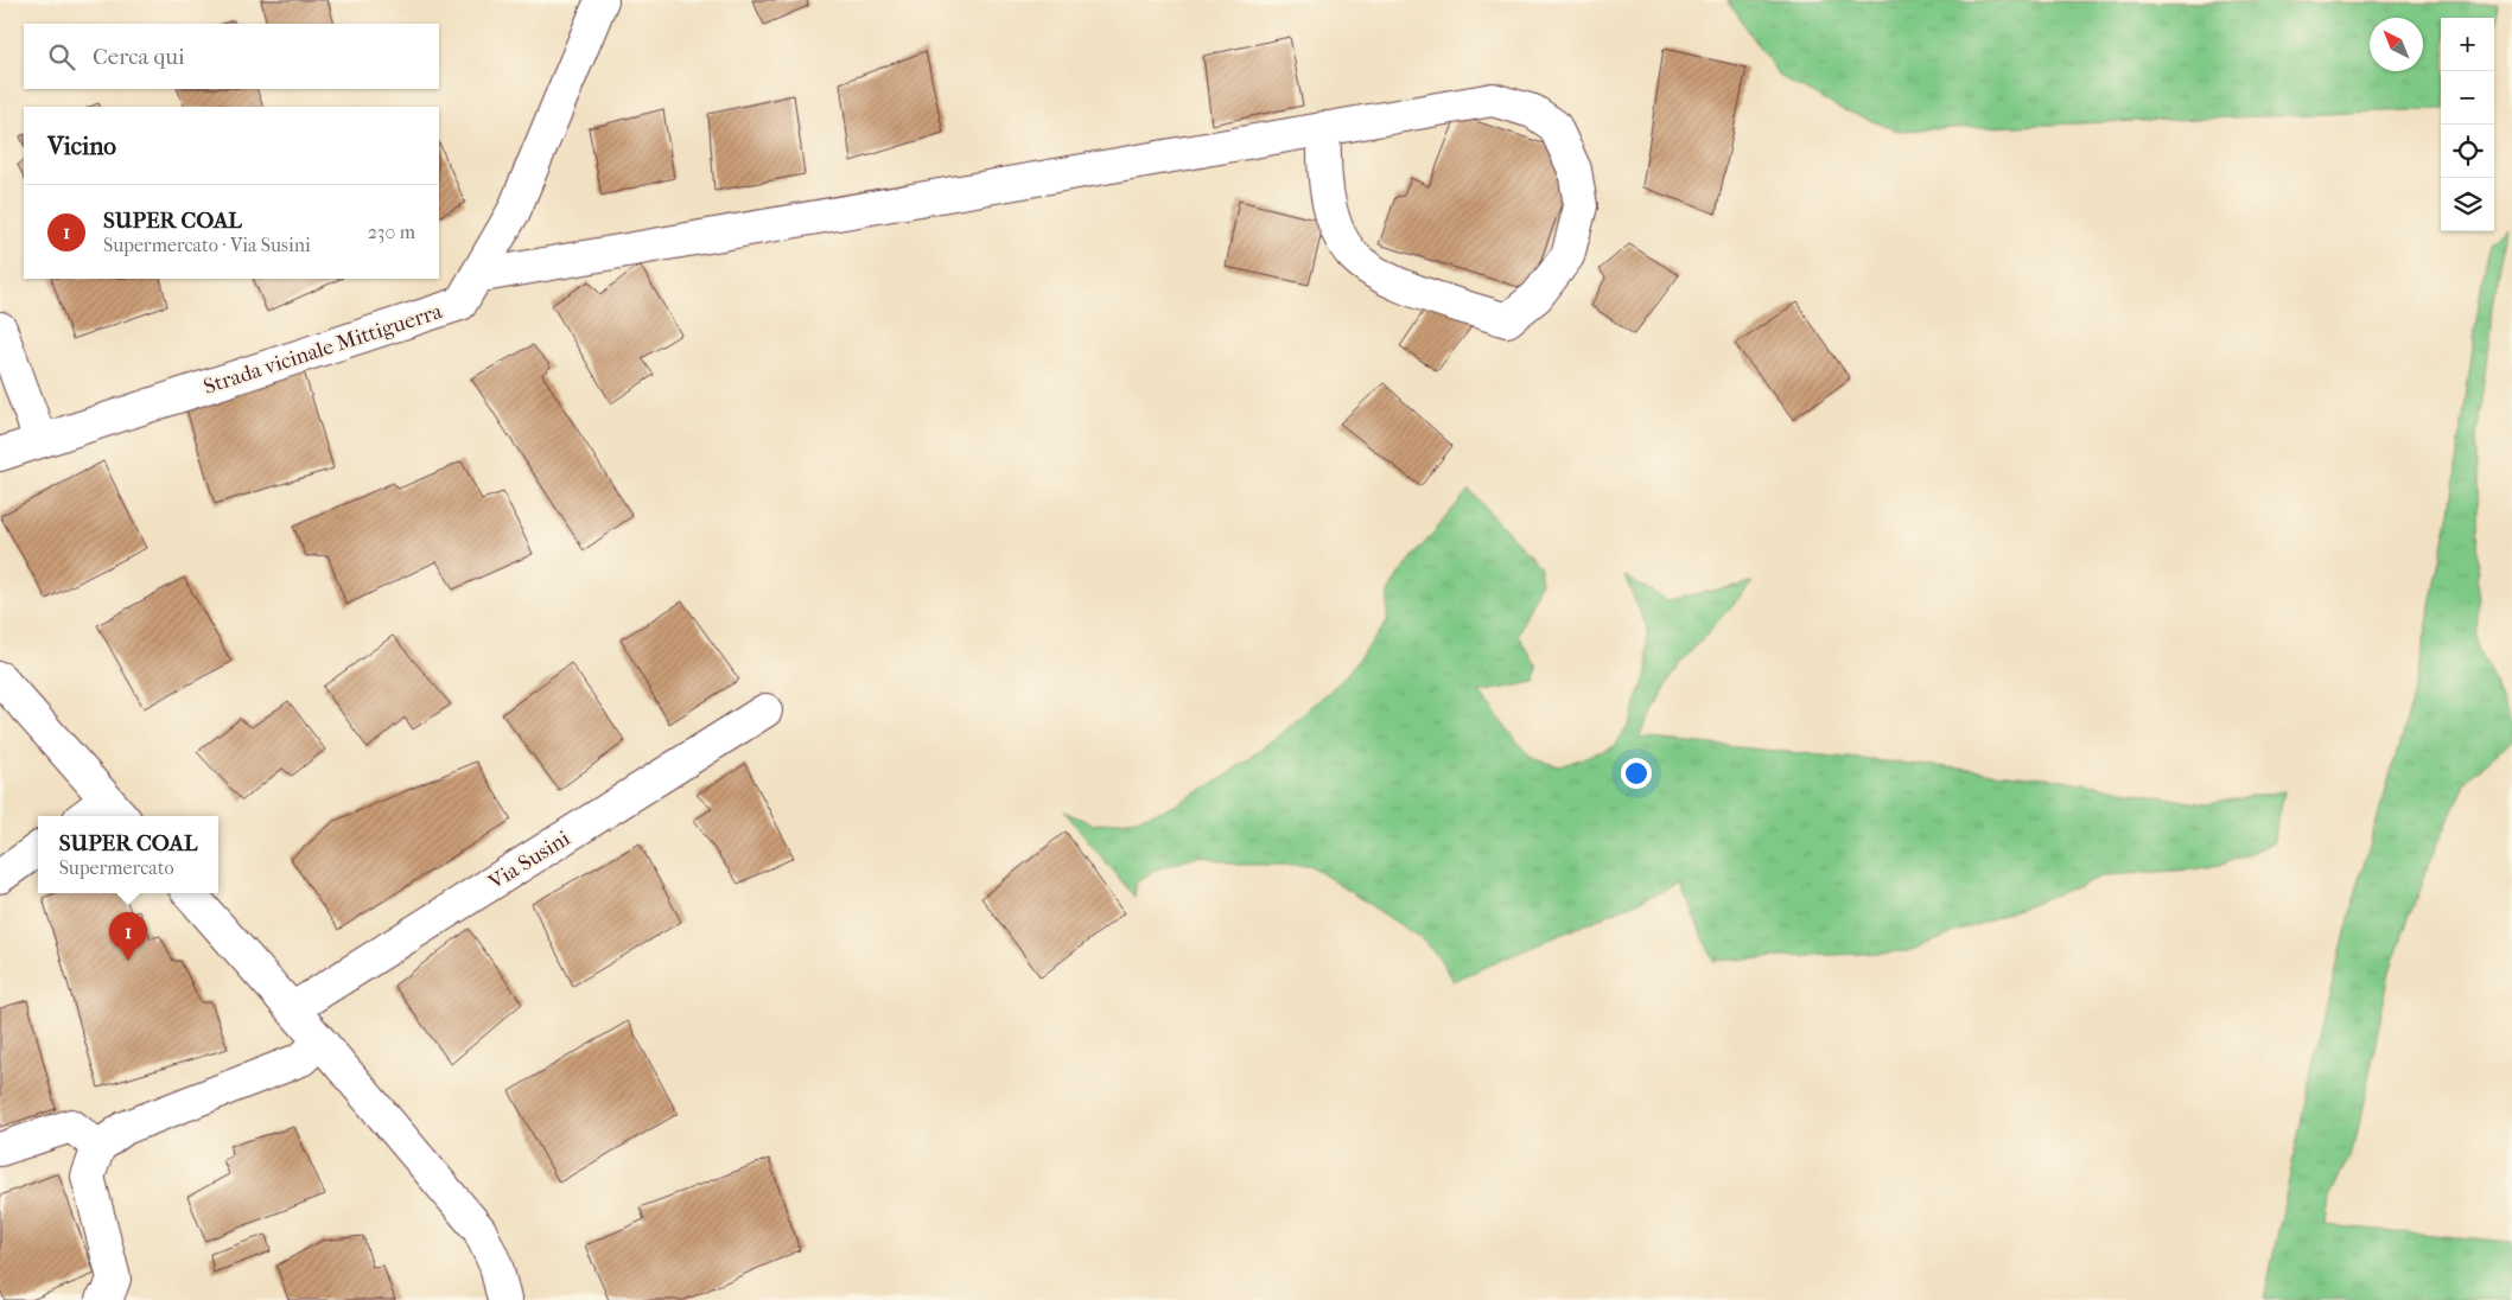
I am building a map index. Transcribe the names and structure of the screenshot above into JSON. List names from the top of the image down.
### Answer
{
  "streets": {
    "street": ["Strada vicinale Mittiguerra", "Via Susini"]
  },
  "north": "top left",
  "page": {
    "map_buttons": ["+", "−"],
    "search": "Cerca qui",
    "heading": "Vicino",
    "list": [
      {
        "mark": "1",
        "name": "SUPER COAL",
        "note": "Supermercato · Via Susini",
        "value": "230 m"
      }
    ],
    "popup": ["SUPER COAL", "Supermercato"],
    "pins": "1"
  }
}
